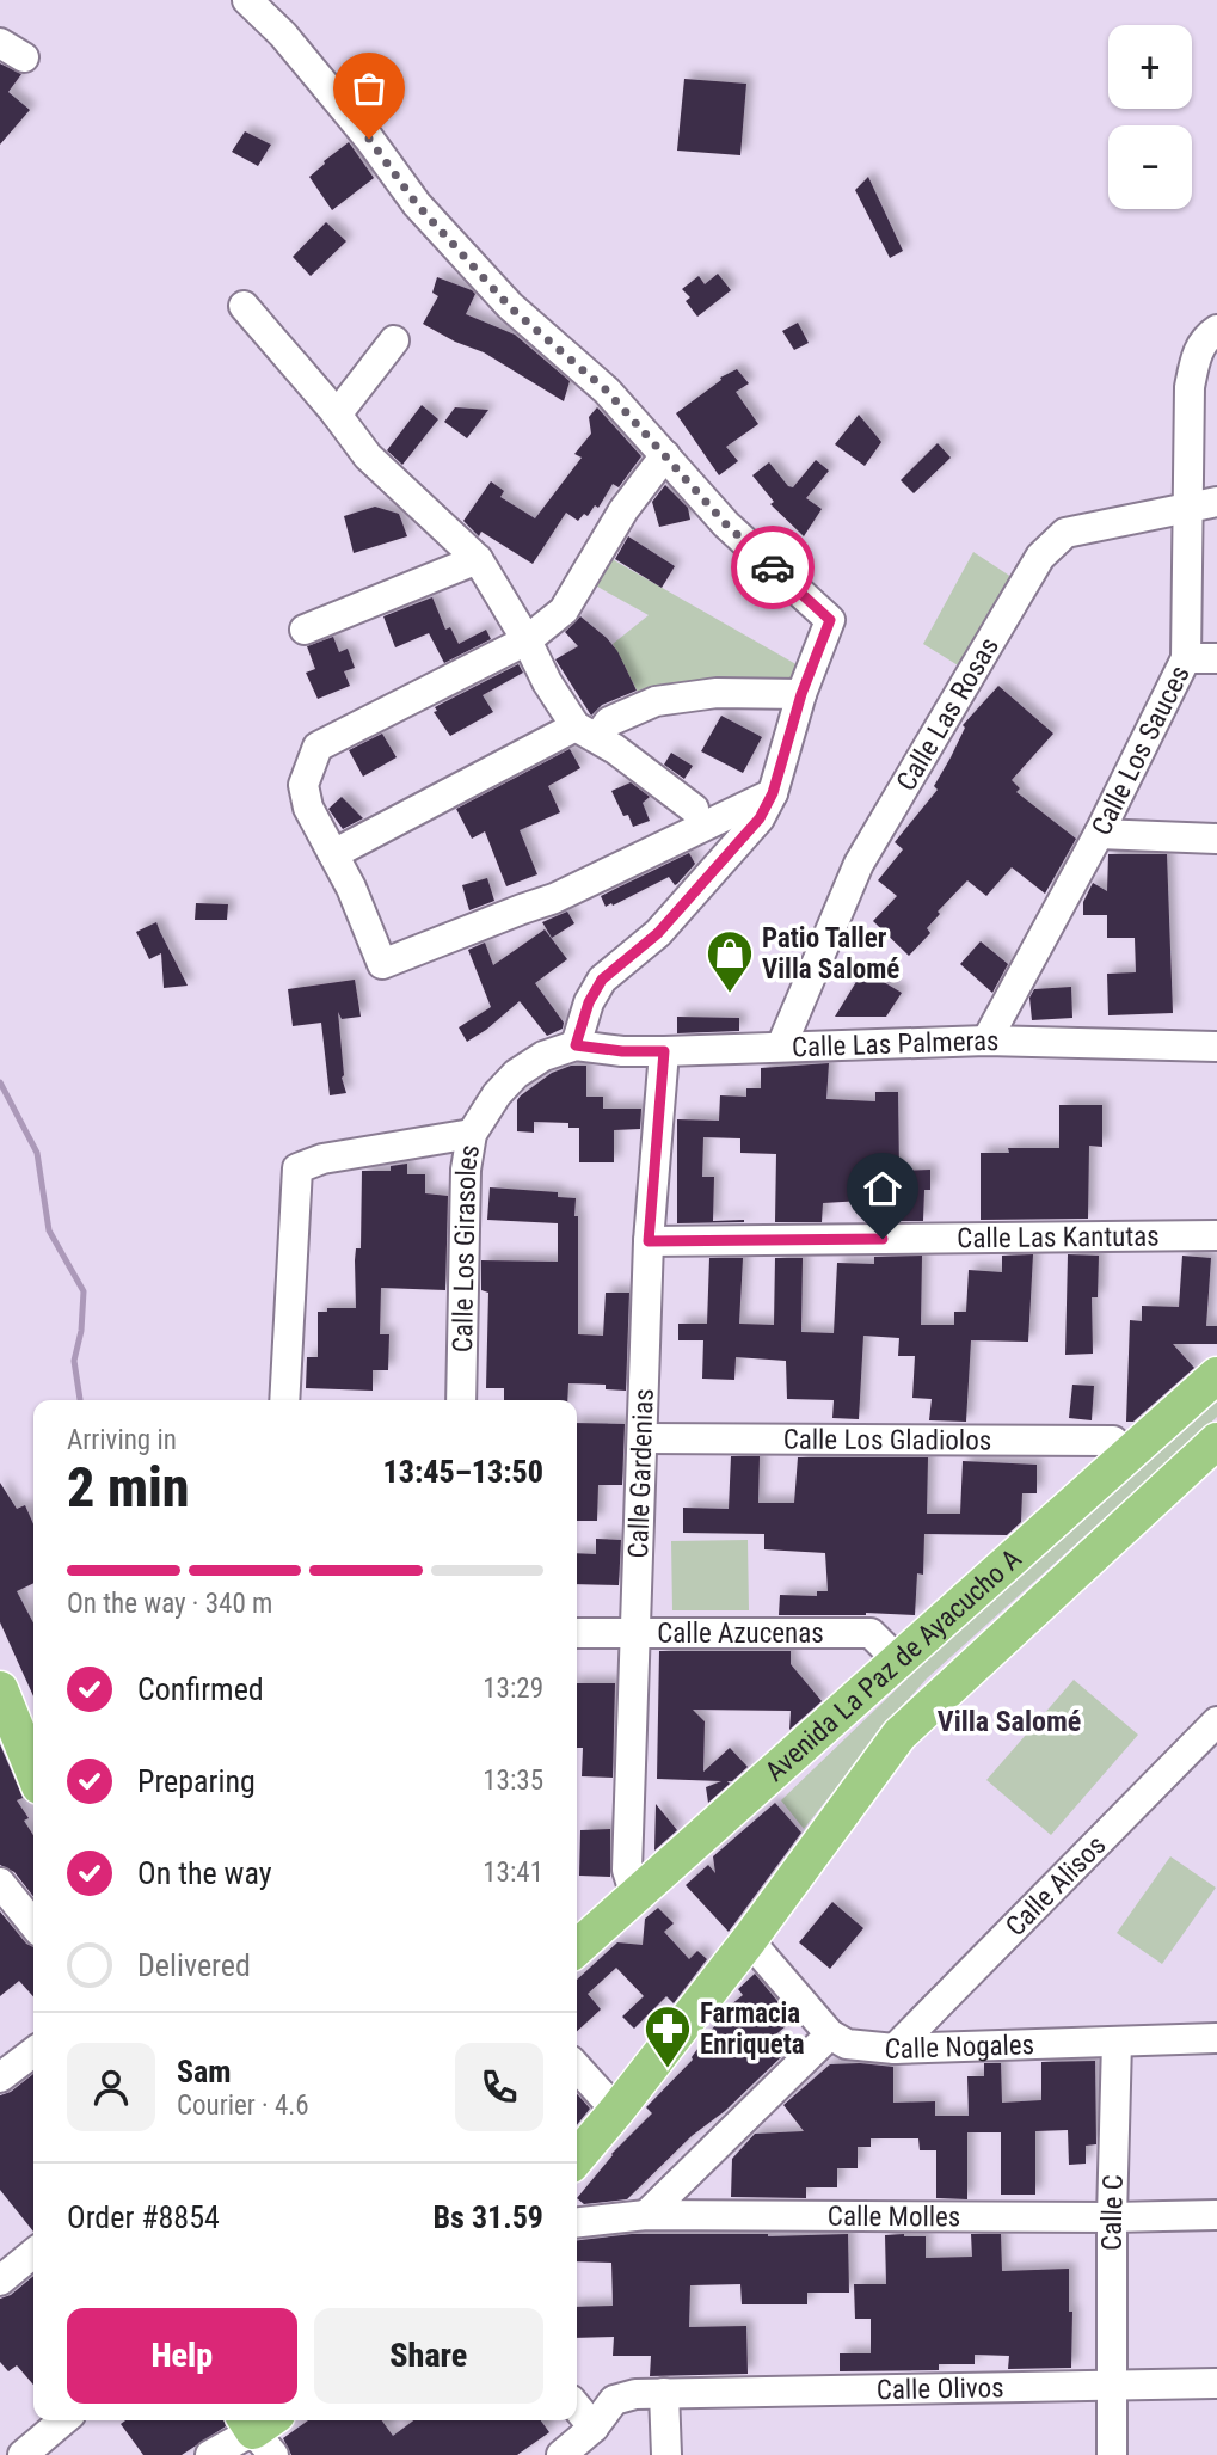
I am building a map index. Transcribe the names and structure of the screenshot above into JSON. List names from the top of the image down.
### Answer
{
  "streets": {
    "main road": ["Avenida La Paz de Ayacucho A"],
    "street": [
      "Calle Las Rosas",
      "Calle Los Sauces",
      "Calle Las Palmeras",
      "Calle Las Kantutas",
      "Calle Los Girasoles",
      "Calle Los Gladiolos",
      "Calle Gardenias",
      "Calle Azucenas",
      "Calle Alisos",
      "Calle Nogales",
      "Calle C",
      "Calle Molles",
      "Calle Olivos"
    ]
  },
  "crossings": [
    ["Calle Las Rosas", "Calle Los Sauces"],
    ["Calle Las Rosas", "Calle Las Palmeras"],
    ["Calle Los Sauces", "Calle Las Palmeras"],
    ["Calle Las Palmeras", "Calle Los Girasoles"],
    ["Calle Las Palmeras", "Calle Gardenias"],
    ["Calle Las Kantutas", "Calle Gardenias"],
    ["Calle Los Gladiolos", "Calle Gardenias"],
    ["Calle Los Gladiolos", "Avenida La Paz de Ayacucho A"],
    ["Calle Gardenias", "Calle Azucenas"],
    ["Calle Gardenias", "Avenida La Paz de Ayacucho A"],
    ["Calle Azucenas", "Avenida La Paz de Ayacucho A"],
    ["Calle Alisos", "Calle Nogales"],
    ["Calle Nogales", "Calle C"],
    ["Calle C", "Calle Molles"],
    ["Calle C", "Calle Olivos"]
  ],
  "districts": ["Villa Salomé"],
  "places": {
    "shop": ["Patio Taller Villa Salomé"],
    "pharmacy": ["Farmacia Enriqueta"]
  },
  "page": {
    "map_buttons": ["+", "−"],
    "heading": ["2 min", "Arriving in", "13:45–13:50"],
    "panel": [
      "Sam",
      "Courier · 4.6",
      "Order #8854",
      "Bs 31.59"
    ],
    "bar": "On the way · 340 m",
    "list": [
      ["Confirmed", "13:29"],
      ["Preparing", "13:35"],
      ["On the way", "13:41"],
      "Delivered"
    ],
    "buttons": ["Help", "Share"]
  }
}
